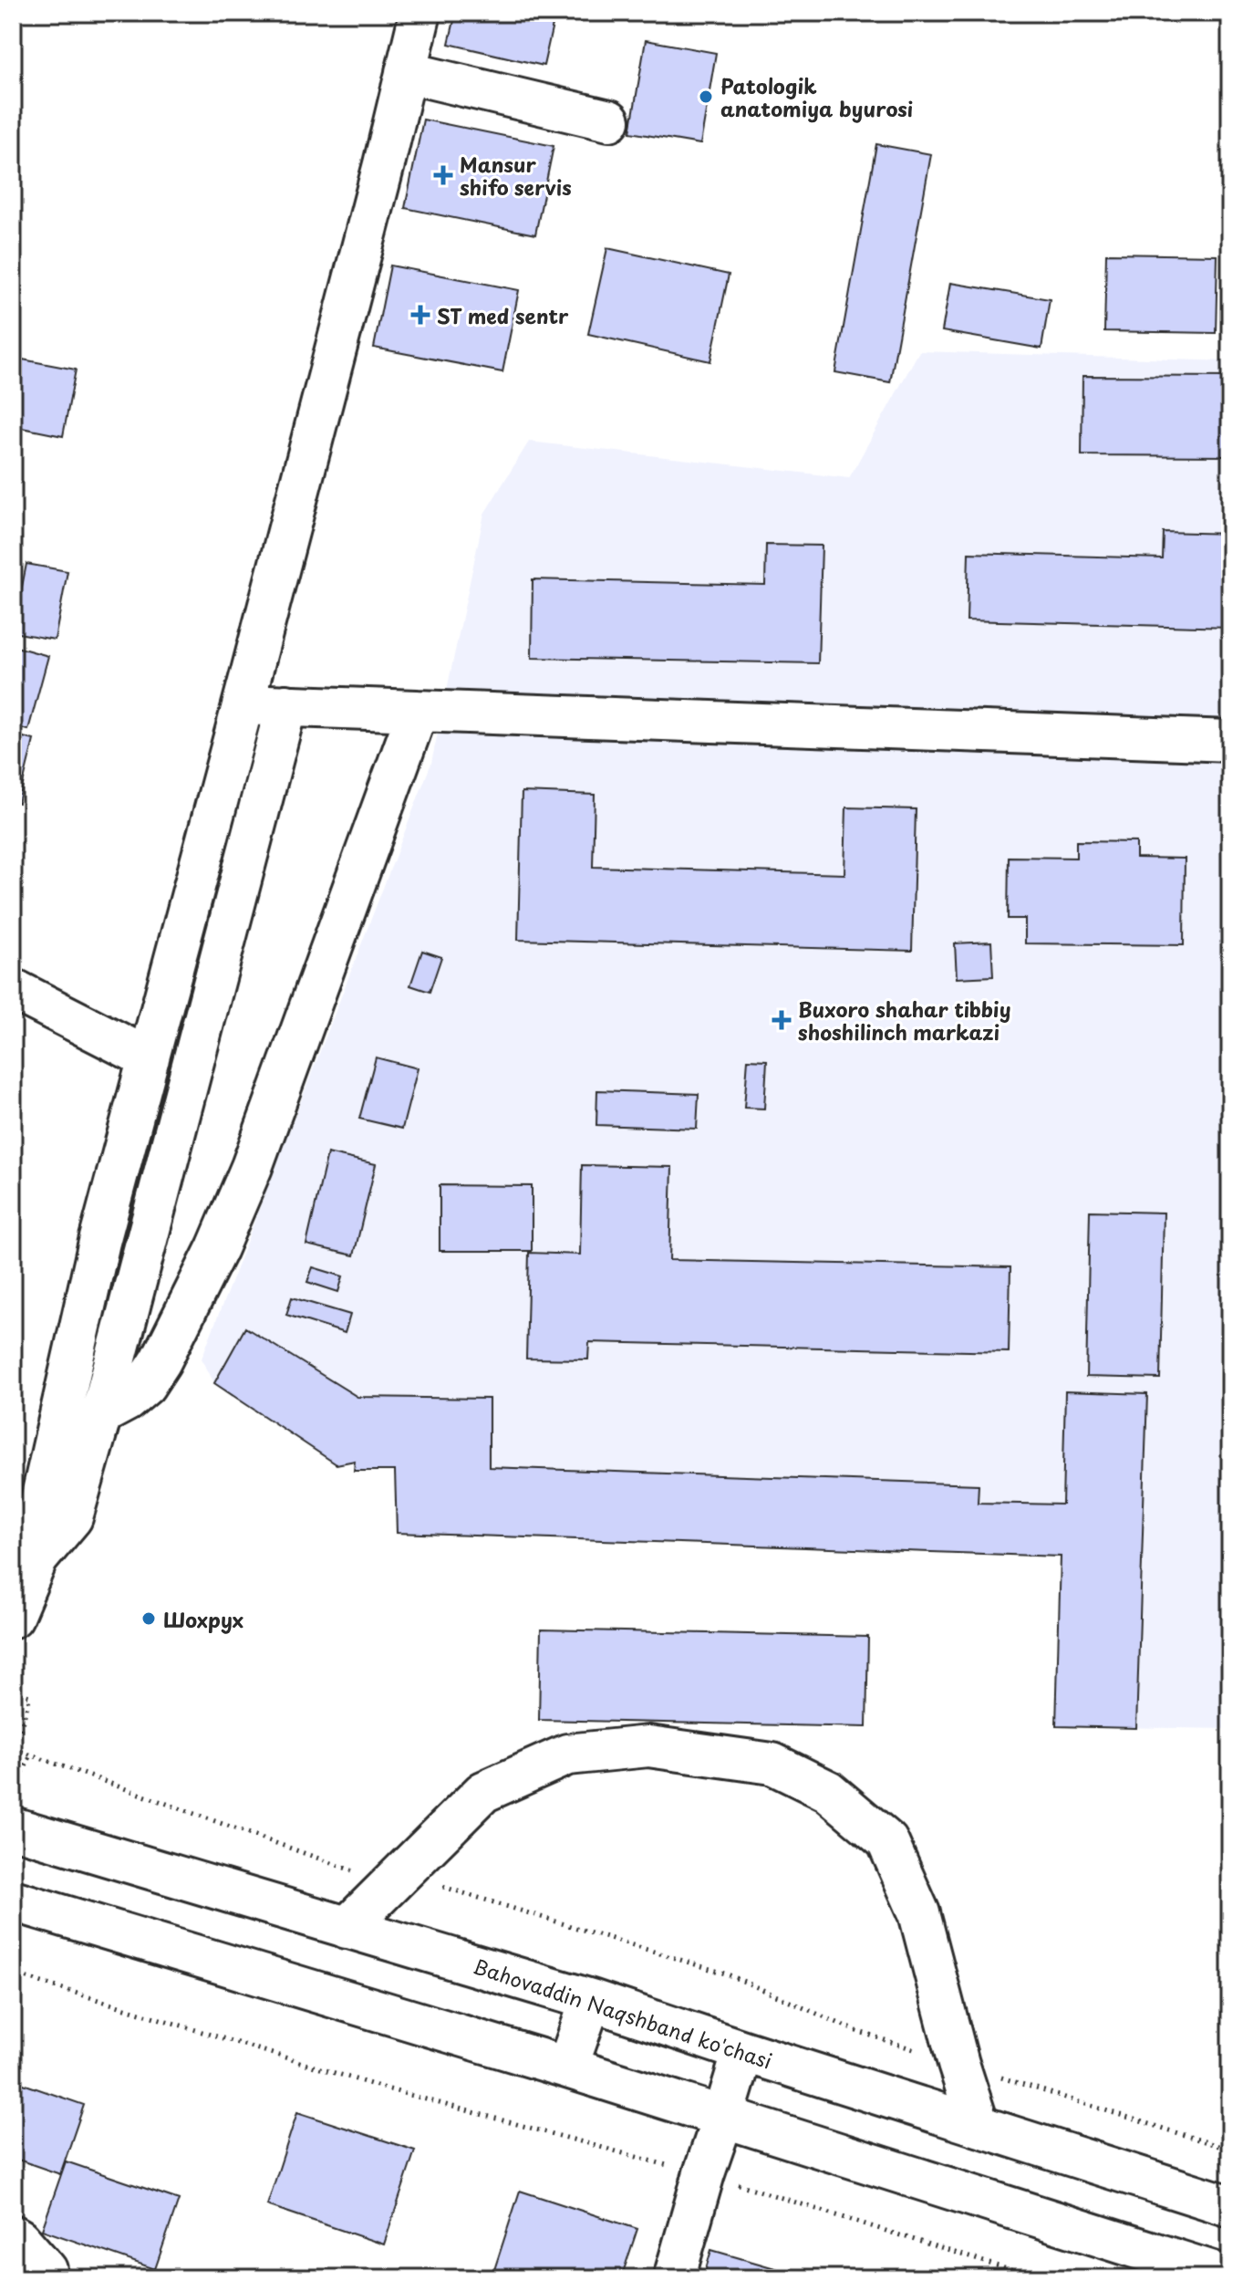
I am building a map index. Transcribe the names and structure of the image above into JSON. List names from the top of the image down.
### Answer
{
  "streets": {
    "street": ["Bahovaddin Naqshband ko'chasi"]
  },
  "places": {
    "other": ["Patologik anatomiya byurosi", "Шохрух"],
    "health": ["Mansur shifo servis", "ST med sentr", "Buxoro shahar tibbiy shoshilinch markazi"]
  }
}
